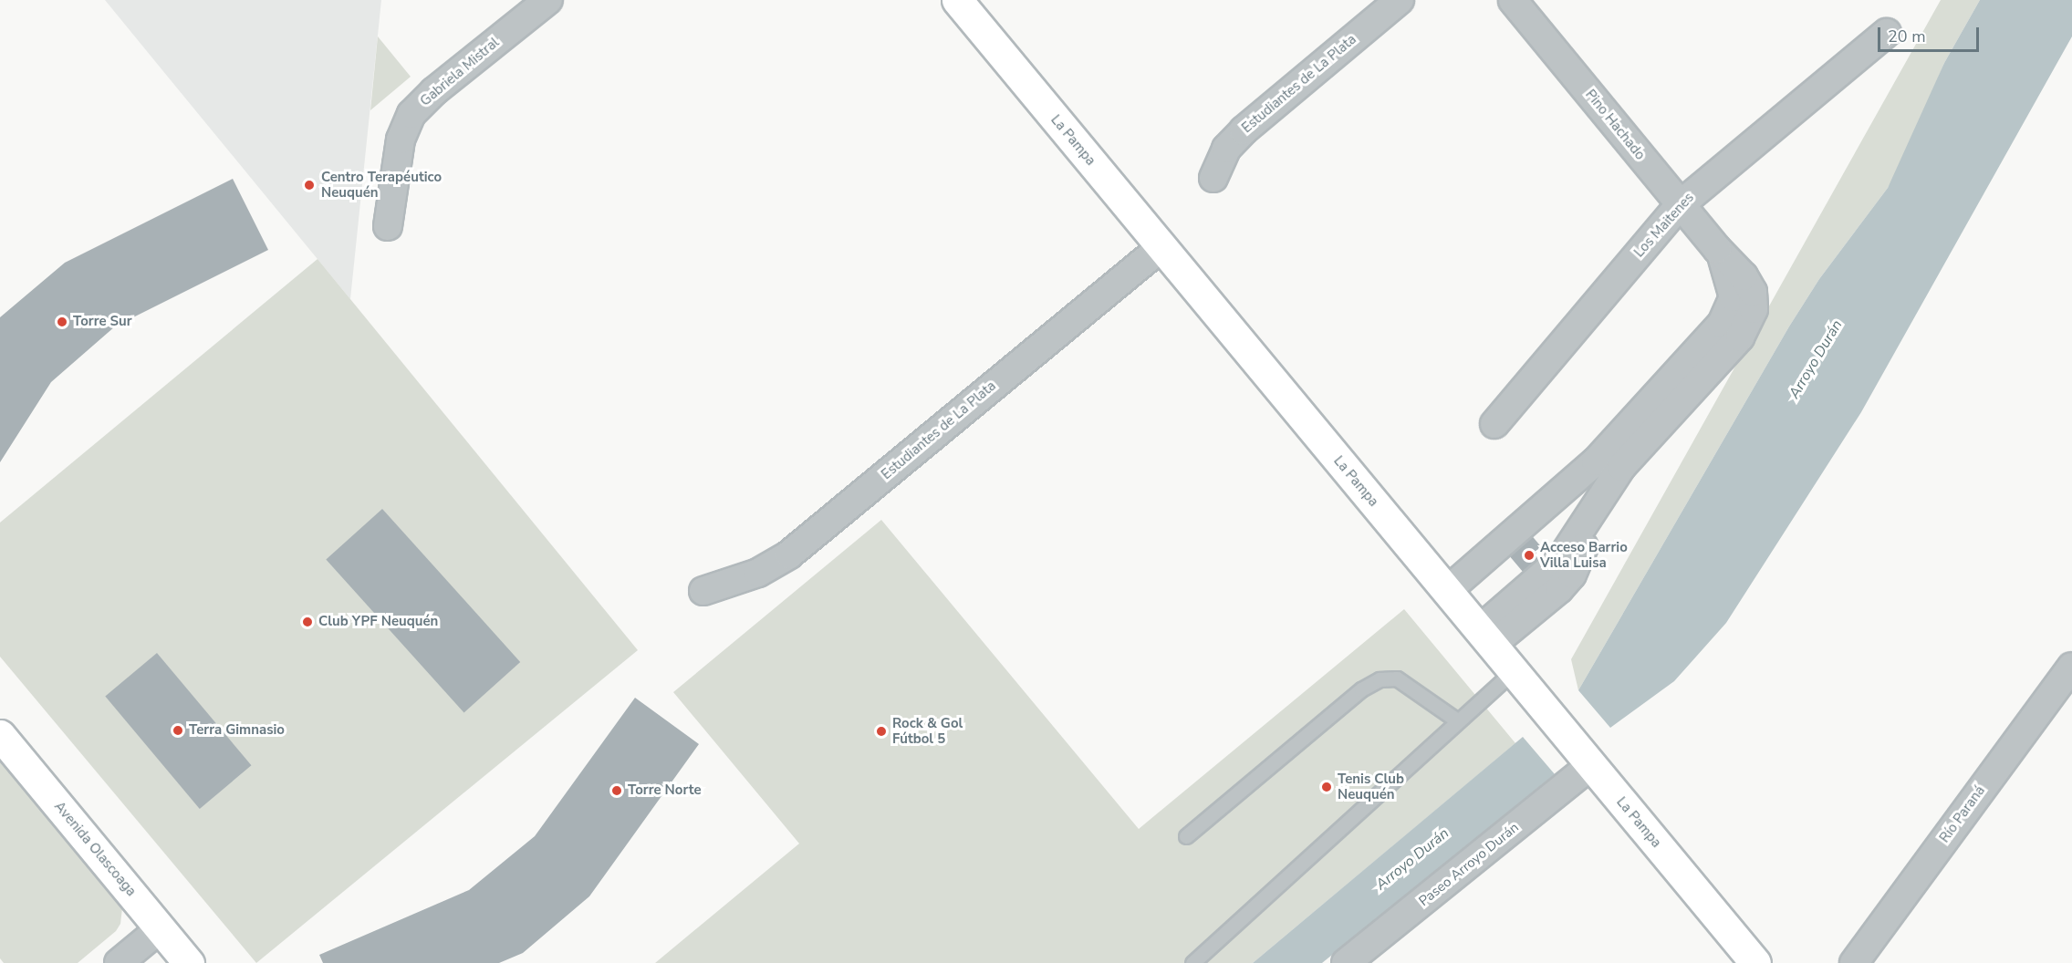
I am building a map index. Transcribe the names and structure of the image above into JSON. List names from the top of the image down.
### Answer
{
  "streets": {
    "street": [
      "Gabriela Mistral",
      "Estudiantes de La Plata",
      "Pino Hachado",
      "La Pampa",
      "Los Maitenes",
      "Río Paraná",
      "Avenida Olascoaga",
      "Paseo Arroyo Durán"
    ]
  },
  "crossings": [
    ["Estudiantes de La Plata", "La Pampa"],
    ["Pino Hachado", "Los Maitenes"],
    ["La Pampa", "Paseo Arroyo Durán"]
  ],
  "water": ["Arroyo Durán"],
  "places": [
    "Centro Terapéutico Neuquén",
    "Torre Sur",
    "Acceso Barrio Villa Luisa",
    "Club YPF Neuquén",
    "Terra Gimnasio",
    "Rock & Gol Fútbol 5",
    "Tenis Club Neuquén",
    "Torre Norte"
  ],
  "scale_bar": "20 m"
}
